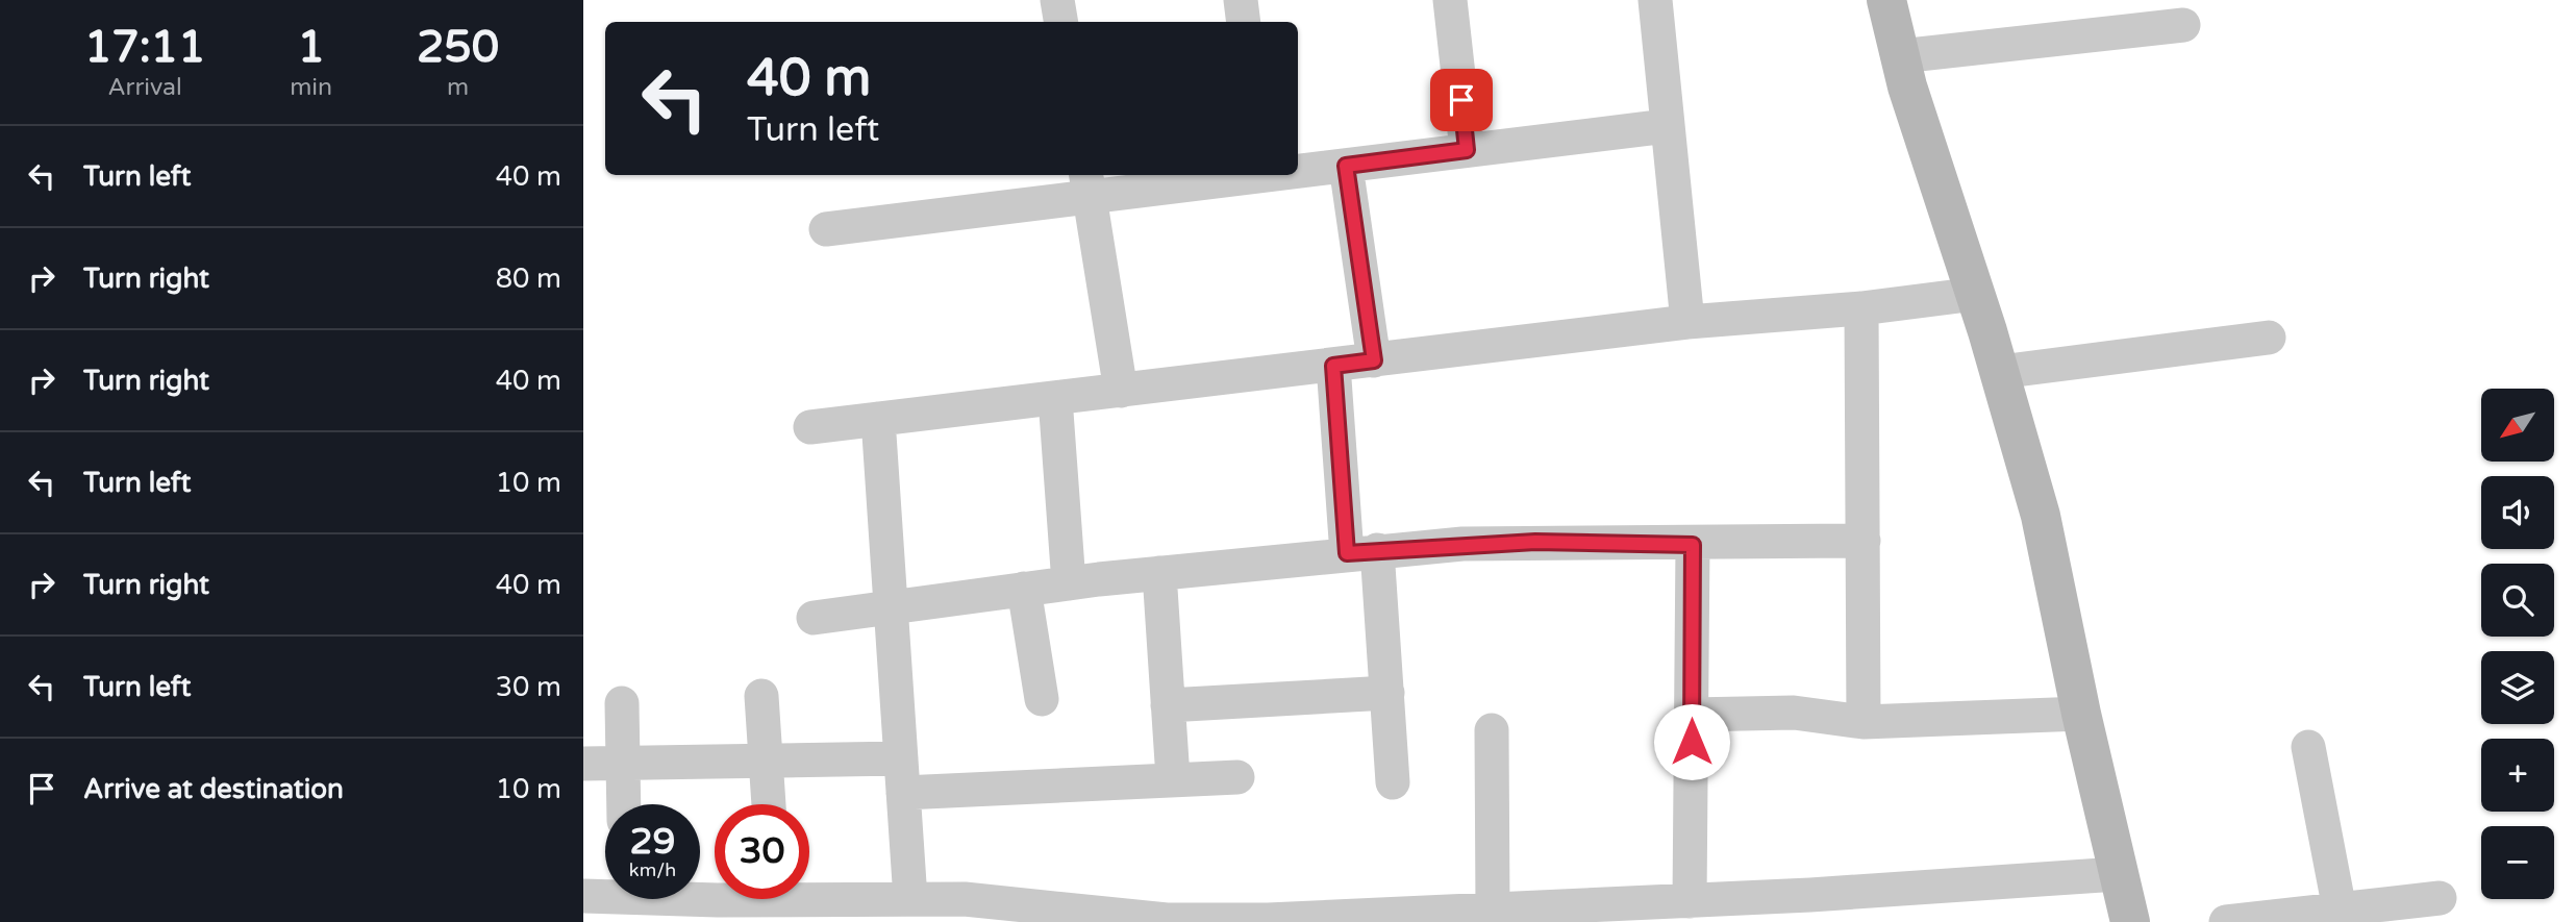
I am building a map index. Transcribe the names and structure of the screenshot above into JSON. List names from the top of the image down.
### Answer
{
  "north": "bottom left",
  "page": {
    "eta": [
      "17:11",
      "Arrival",
      "1",
      "min",
      "250",
      "m"
    ],
    "turn": ["40 m", "Turn left"],
    "list": [
      {
        "name": "Turn left",
        "value": "40 m"
      },
      {
        "name": "Turn right",
        "value": "80 m"
      },
      {
        "name": "Turn right",
        "value": "40 m"
      },
      {
        "name": "Turn left",
        "value": "10 m"
      },
      {
        "name": "Turn right",
        "value": "40 m"
      },
      {
        "name": "Turn left",
        "value": "30 m"
      },
      {
        "name": "Arrive at destination",
        "value": "10 m"
      }
    ],
    "map_buttons": ["+", "−"],
    "speed": "29 km/h",
    "limit": "30"
  }
}
